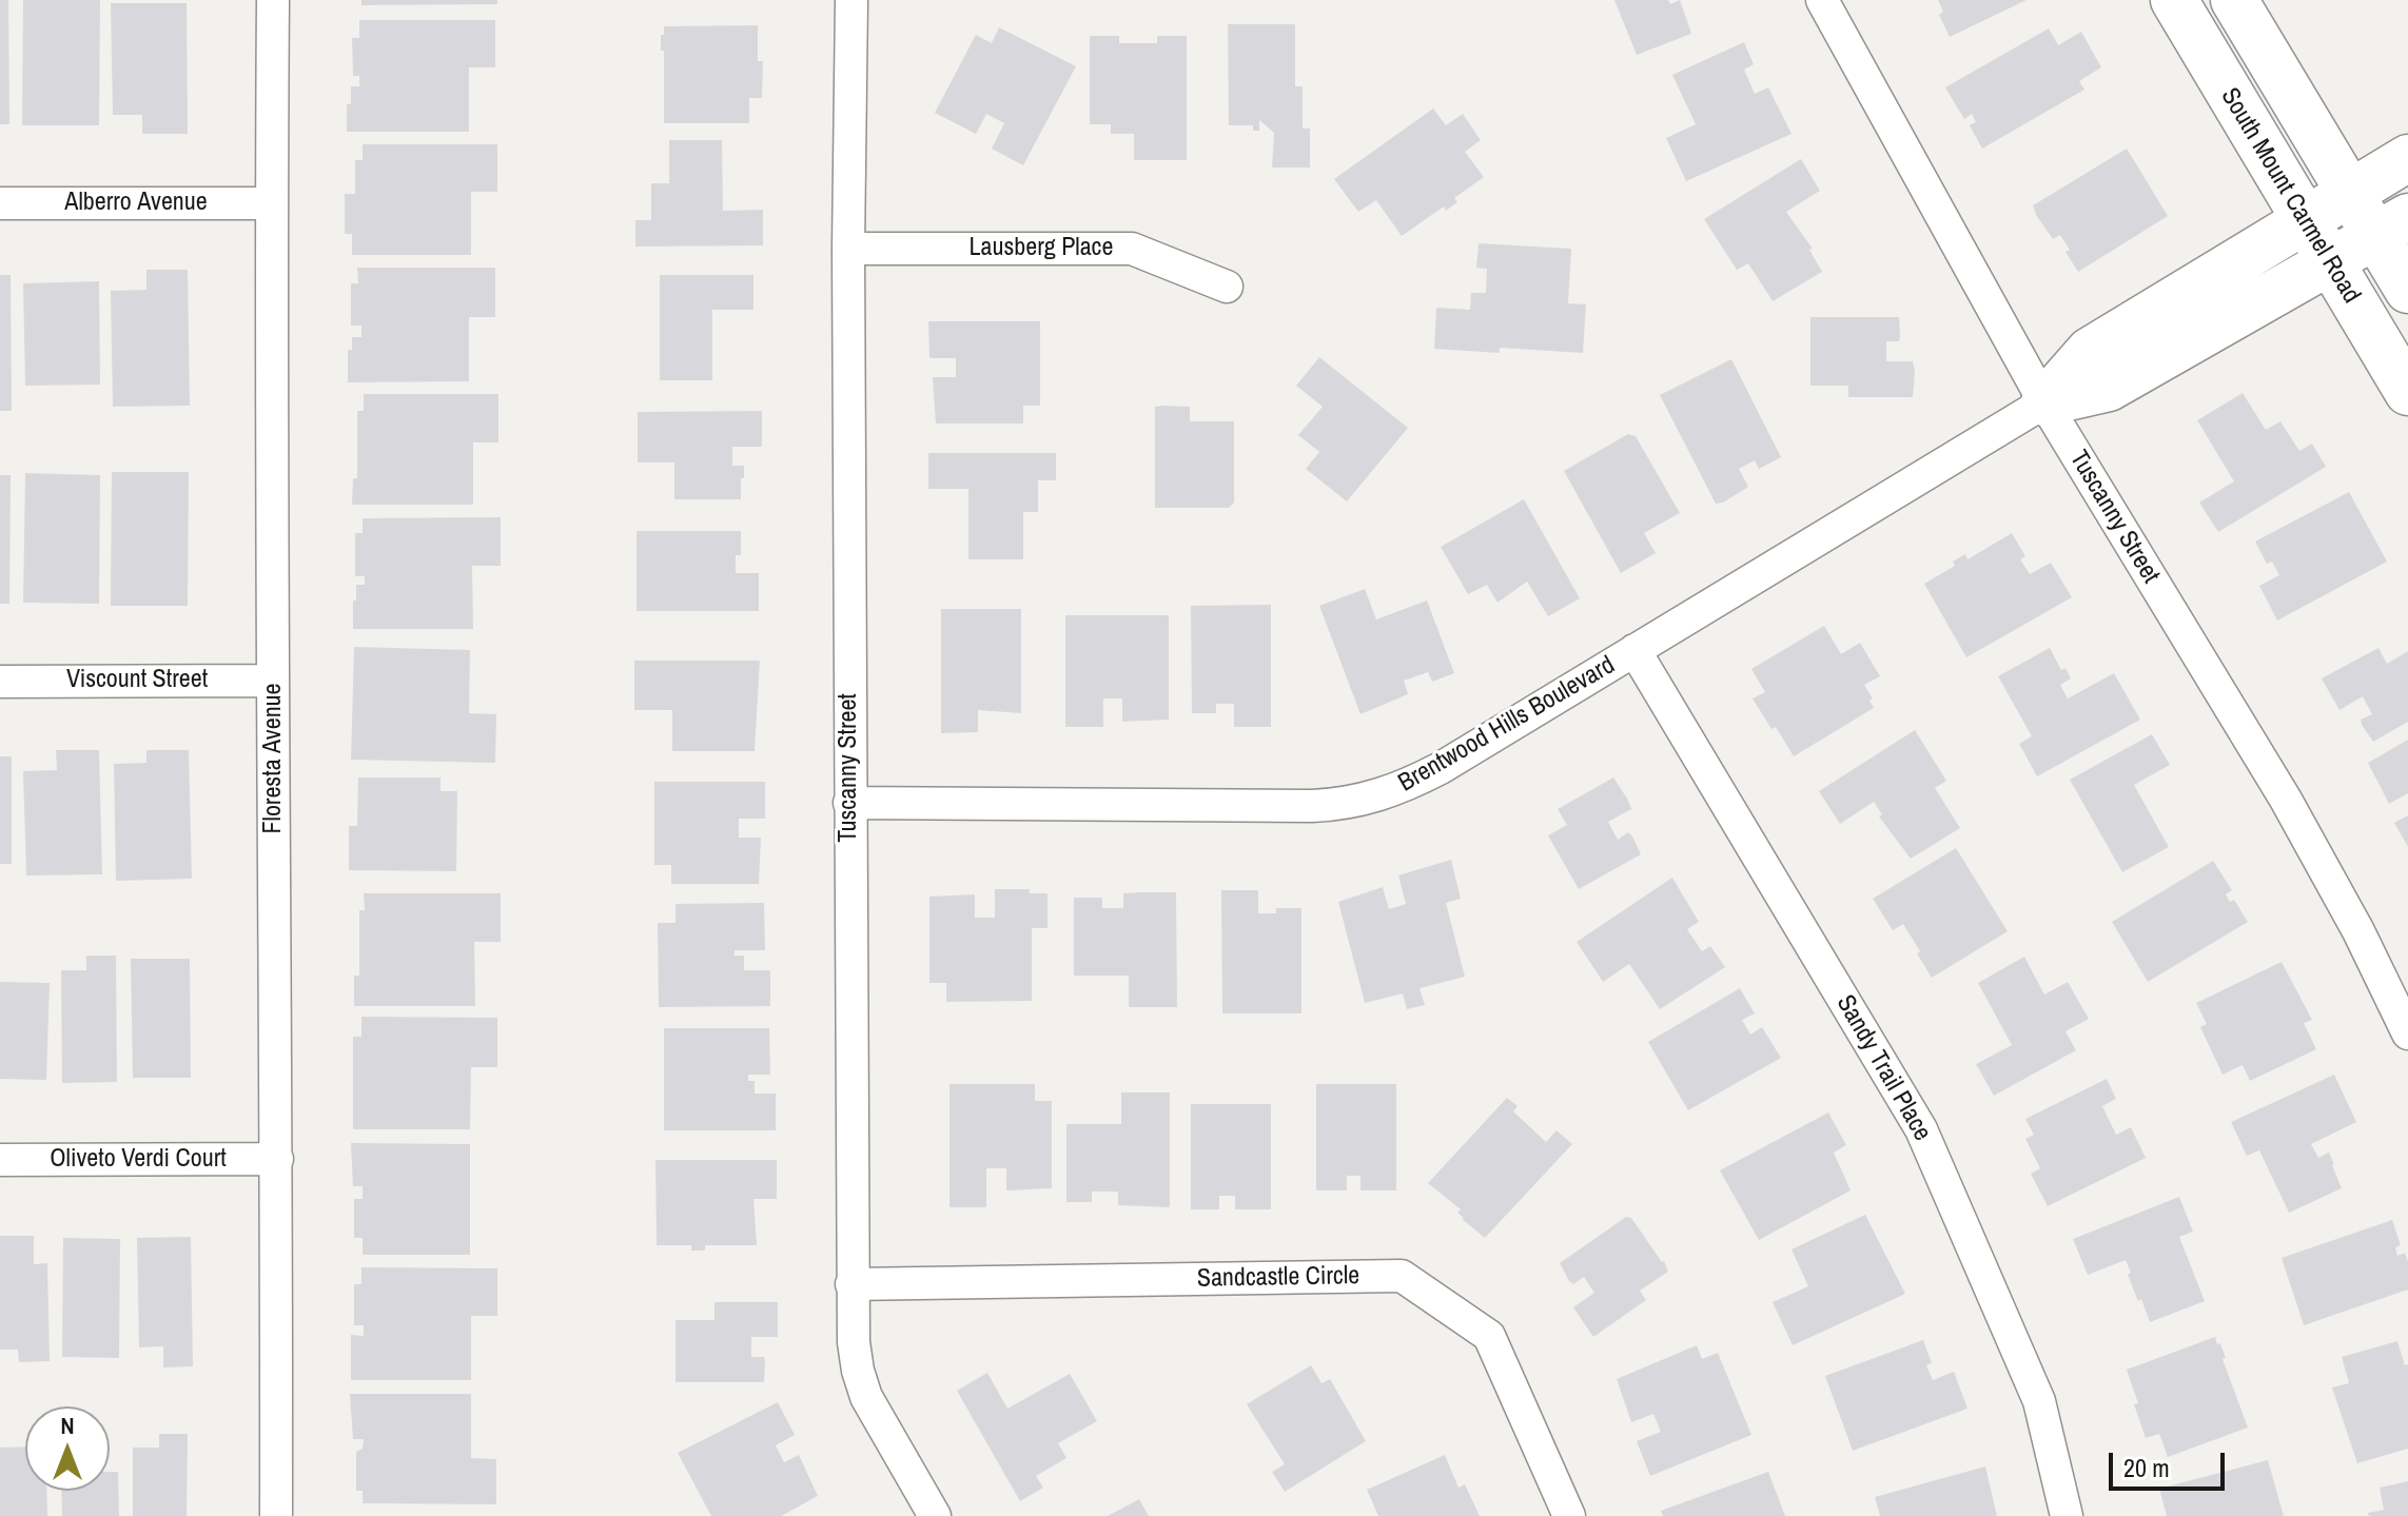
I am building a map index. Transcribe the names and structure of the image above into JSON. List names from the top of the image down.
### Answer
{
  "streets": {
    "street": [
      "South Mount Carmel Road",
      "Alberro Avenue",
      "Lausberg Place",
      "Tuscanny Street",
      "Viscount Street",
      "Brentwood Hills Boulevard",
      "Floresta Avenue",
      "Sandy Trail Place",
      "Oliveto Verdi Court",
      "Sandcastle Circle"
    ]
  },
  "crossings": [
    ["South Mount Carmel Road", "Brentwood Hills Boulevard"],
    ["Alberro Avenue", "Floresta Avenue"],
    ["Lausberg Place", "Tuscanny Street"],
    ["Tuscanny Street", "Brentwood Hills Boulevard"],
    ["Tuscanny Street", "Sandcastle Circle"],
    ["Viscount Street", "Floresta Avenue"],
    ["Brentwood Hills Boulevard", "Sandy Trail Place"],
    ["Floresta Avenue", "Oliveto Verdi Court"]
  ],
  "scale_bar": "20 m",
  "north": "top"
}
